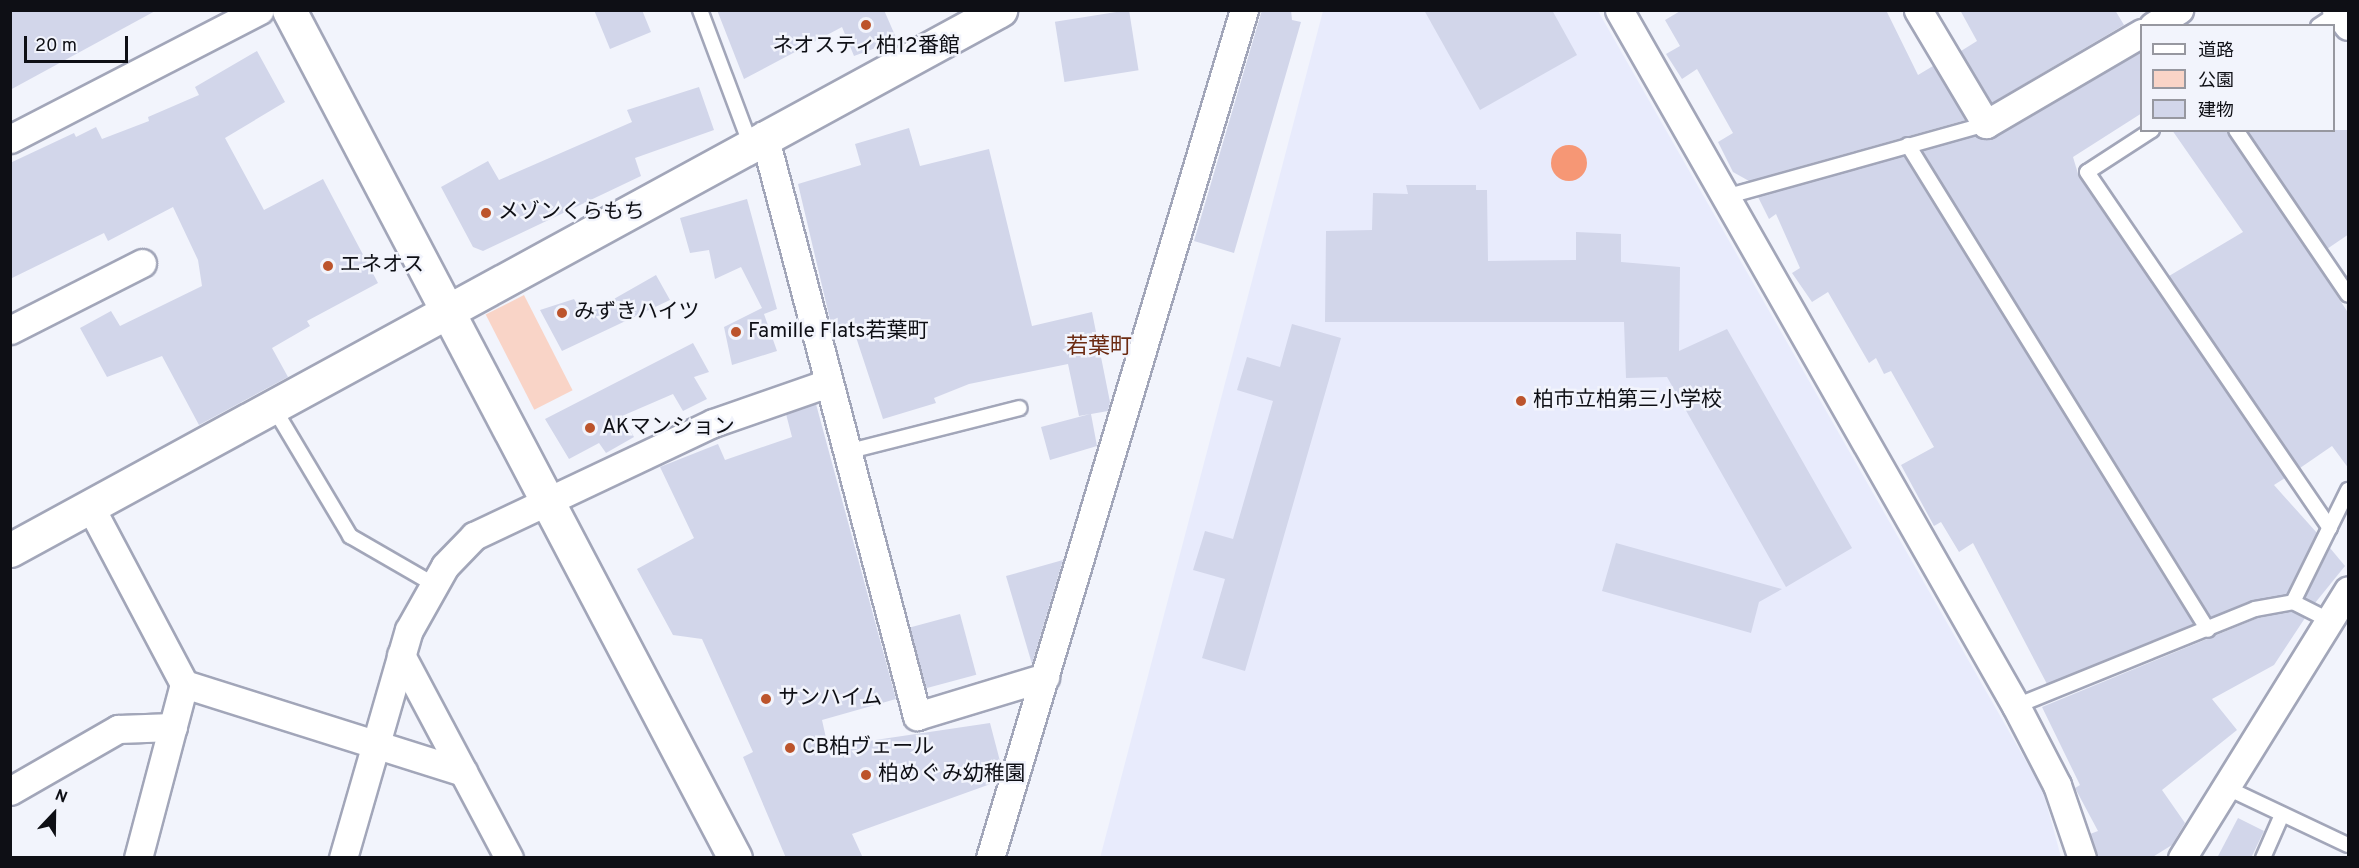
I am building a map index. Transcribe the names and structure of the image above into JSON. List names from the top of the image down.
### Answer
{
  "districts": ["若葉町"],
  "places": [
    "ネオスティ柏12番館",
    "メゾンくらもち",
    "エネオス",
    "みずきハイツ",
    "Famille Flats若葉町",
    "柏市立柏第三小学校",
    "AKマンション",
    "サンハイム",
    "CB柏ヴェール",
    "柏めぐみ幼稚園"
  ],
  "legend": ["道路", "公園", "建物"],
  "scale_bar": "20 m",
  "north": "top"
}
